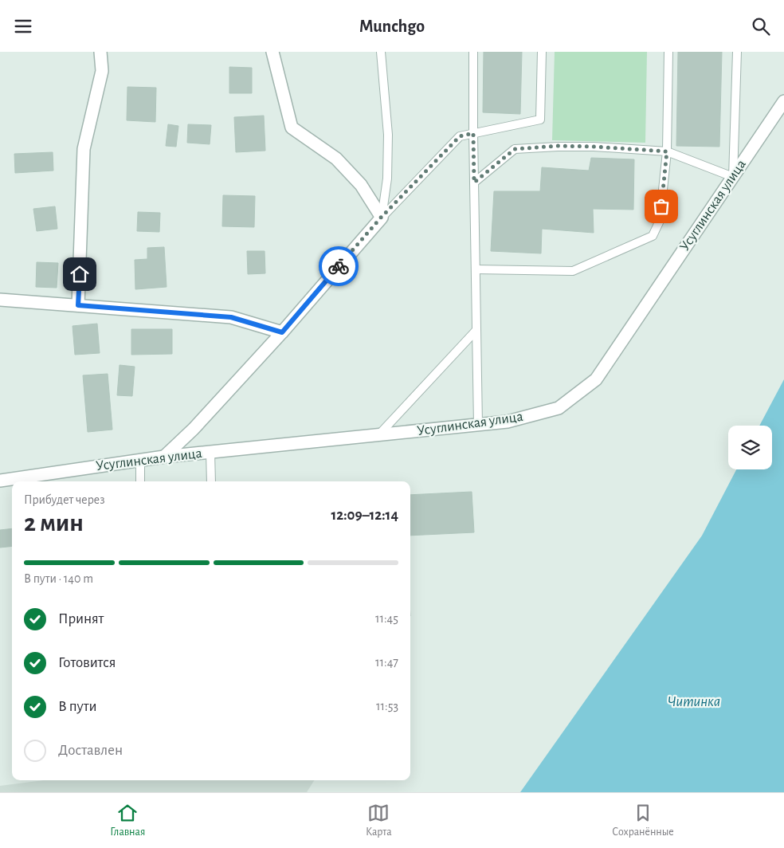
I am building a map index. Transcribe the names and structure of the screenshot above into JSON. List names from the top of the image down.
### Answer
{
  "streets": {
    "street": ["Усуглинская улица"]
  },
  "water": ["Читинка"],
  "page": {
    "header": "Munchgo",
    "heading": ["2 мин", "Прибудет через", "12:09–12:14"],
    "bar": "В пути · 140 m",
    "list": [
      ["Принят", "11:45"],
      ["Готовится", "11:47"],
      ["В пути", "11:53"],
      "Доставлен"
    ],
    "tabs": ["Главная", "Карта", "Сохранённые"]
  }
}
